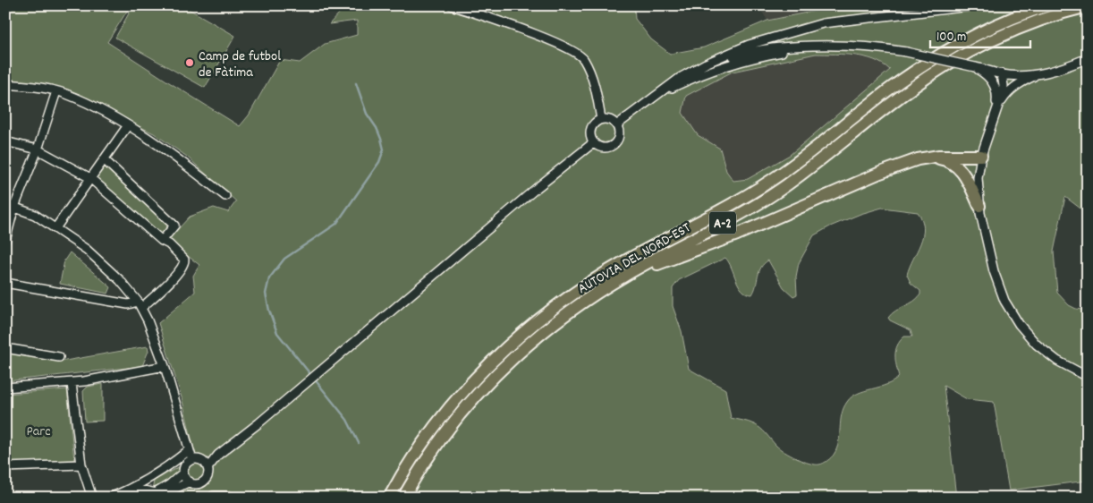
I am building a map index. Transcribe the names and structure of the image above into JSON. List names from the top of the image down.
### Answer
{
  "streets": {
    "highway": ["A-2", "AUTOVIA DEL NORD-EST"]
  },
  "parks": ["Parc"],
  "places": ["Camp de futbol de Fàtima"],
  "scale_bar": "100 m"
}
